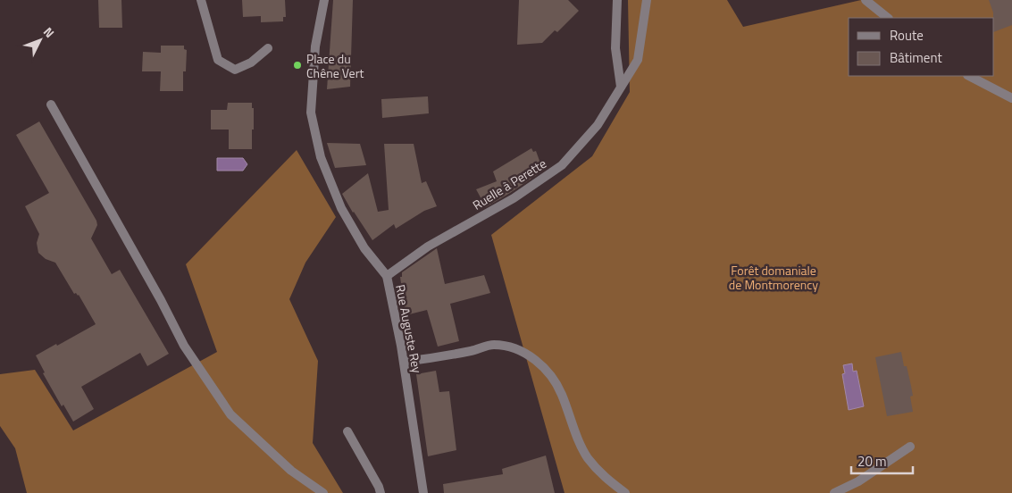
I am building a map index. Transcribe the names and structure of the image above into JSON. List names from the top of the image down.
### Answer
{
  "streets": {
    "street": ["Ruelle à Perette", "Rue Auguste Rey"]
  },
  "crossings": [
    ["Ruelle à Perette", "Rue Auguste Rey"]
  ],
  "parks": ["Forêt domaniale de Montmorency"],
  "places": ["Place du Chêne Vert"],
  "legend": ["Route", "Bâtiment"],
  "scale_bar": "20 m",
  "north": "top right"
}
